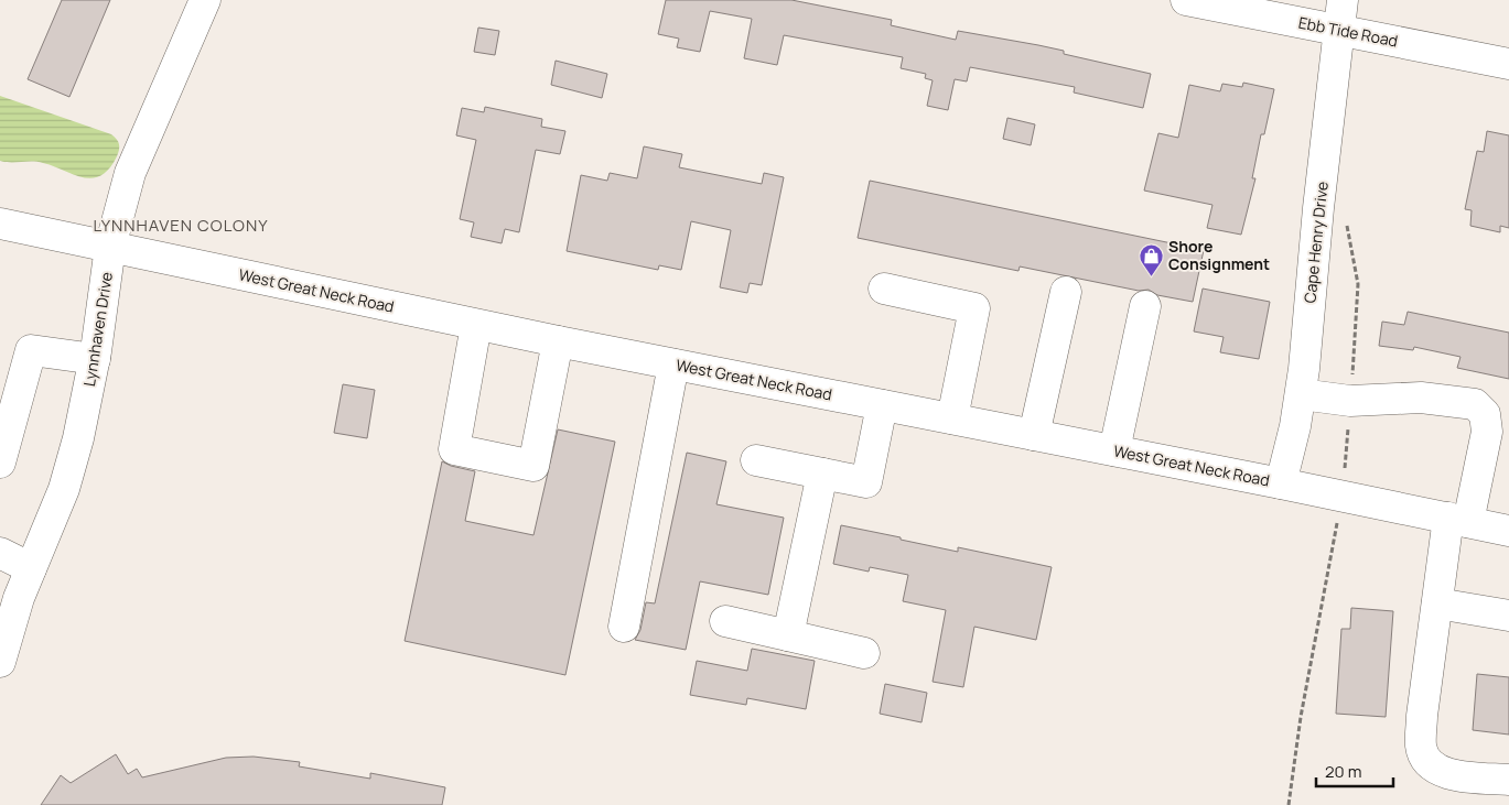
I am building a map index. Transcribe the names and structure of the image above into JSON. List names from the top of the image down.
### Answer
{
  "streets": {
    "street": [
      "Ebb Tide Road",
      "Cape Henry Drive",
      "West Great Neck Road",
      "Lynnhaven Drive"
    ]
  },
  "crossings": [
    ["Ebb Tide Road", "Cape Henry Drive"],
    ["Cape Henry Drive", "West Great Neck Road"],
    ["West Great Neck Road", "Lynnhaven Drive"]
  ],
  "districts": ["LYNNHAVEN COLONY"],
  "places": {
    "shop": ["Shore Consignment"]
  },
  "scale_bar": "20 m"
}
